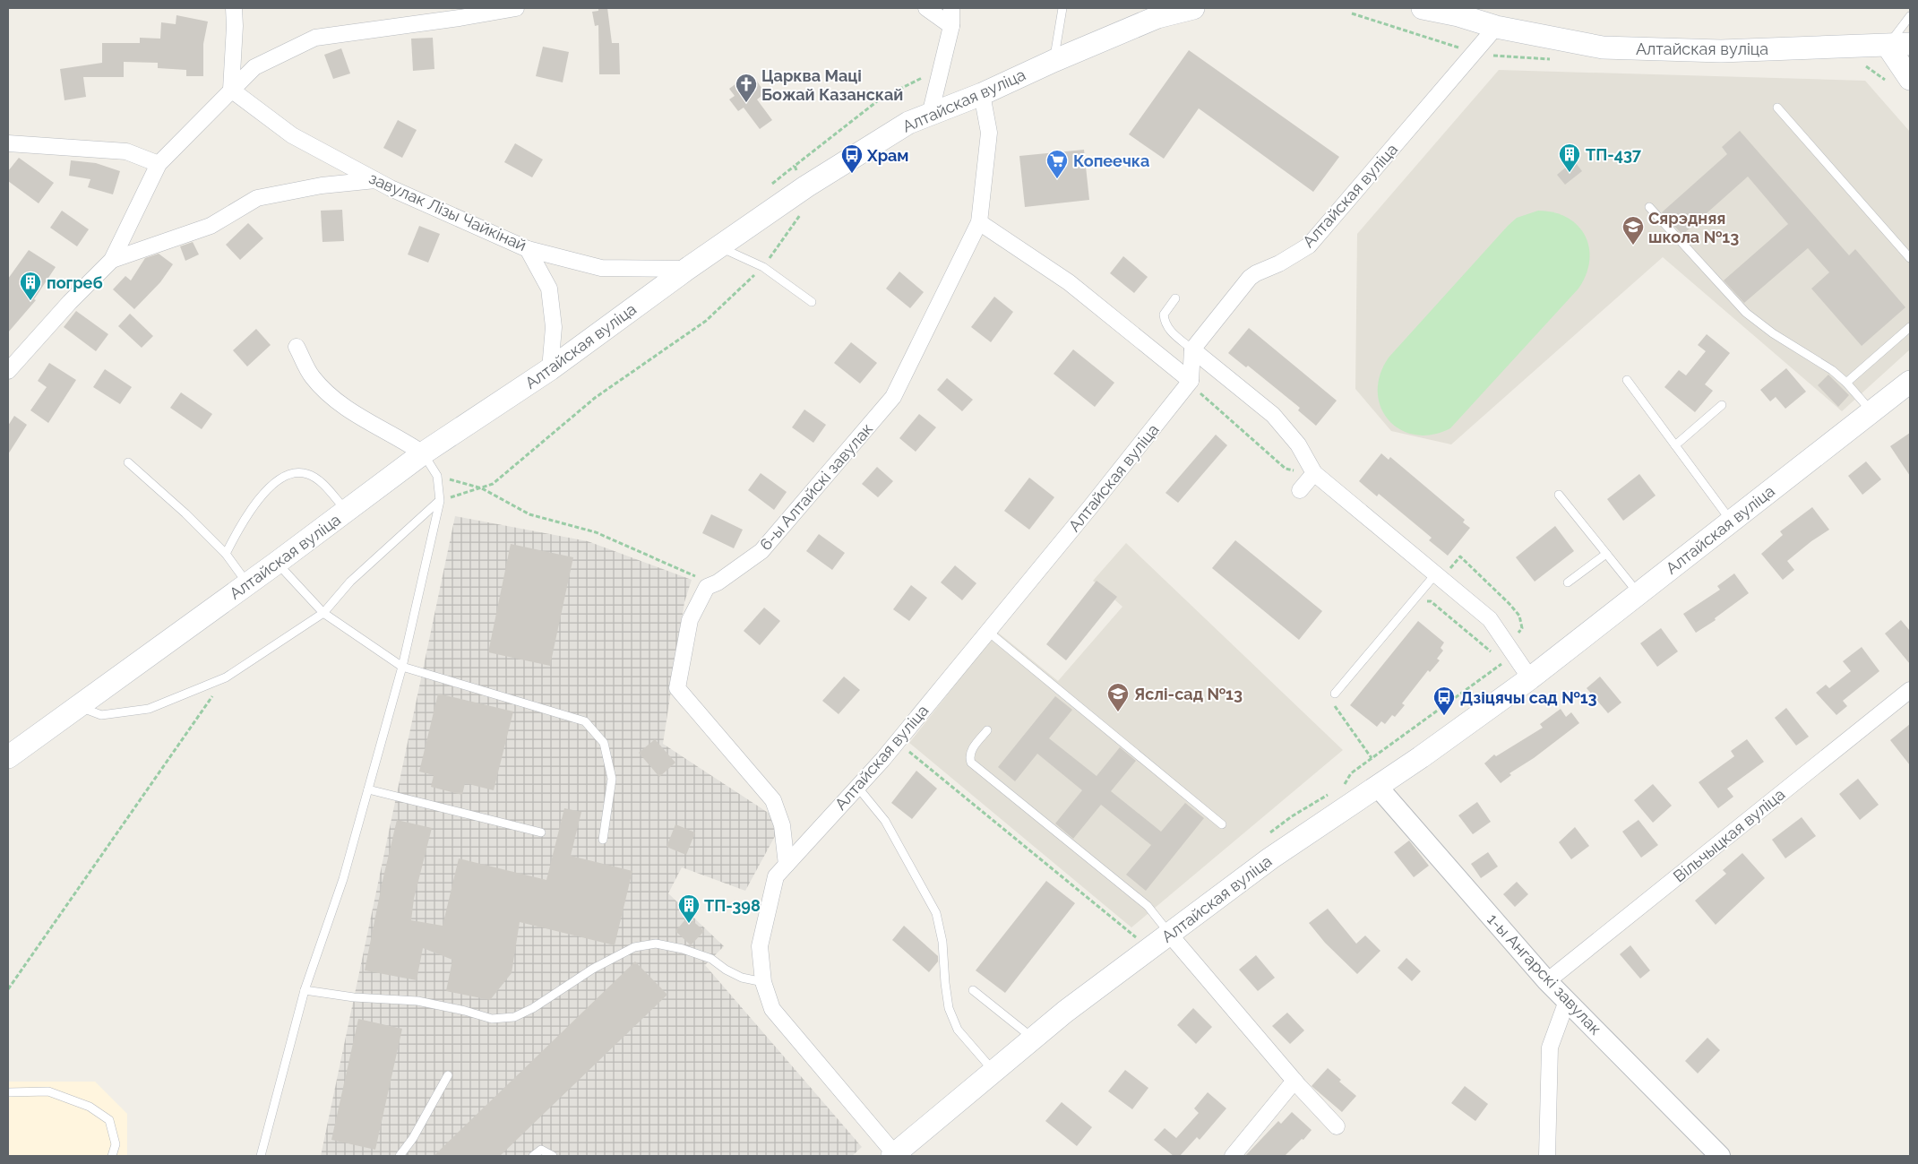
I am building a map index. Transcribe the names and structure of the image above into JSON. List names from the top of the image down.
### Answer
{
  "streets": {
    "main road": ["Алтайская вуліца"],
    "street": [
      "завулак Лізы Чайкінай",
      "6-ы Алтайскі завулак",
      "Вільчыцкая вуліца",
      "1-ы Ангарскі завулак"
    ]
  },
  "crossings": [
    ["Алтайская вуліца", "завулак Лізы Чайкінай"],
    ["Алтайская вуліца", "6-ы Алтайскі завулак"],
    ["Алтайская вуліца", "1-ы Ангарскі завулак"],
    ["Вільчыцкая вуліца", "1-ы Ангарскі завулак"]
  ],
  "places": {
    "church": ["Царква Маці Божай Казанскай"],
    "building": ["ТП-437", "погреб", "ТП-398"],
    "bus stop": ["Храм", "Дзіцячы сад №13"],
    "supermarket": ["Копеечка"],
    "school or university": ["Сярэдняя школа №13", "Яслі-сад №13"]
  }
}
